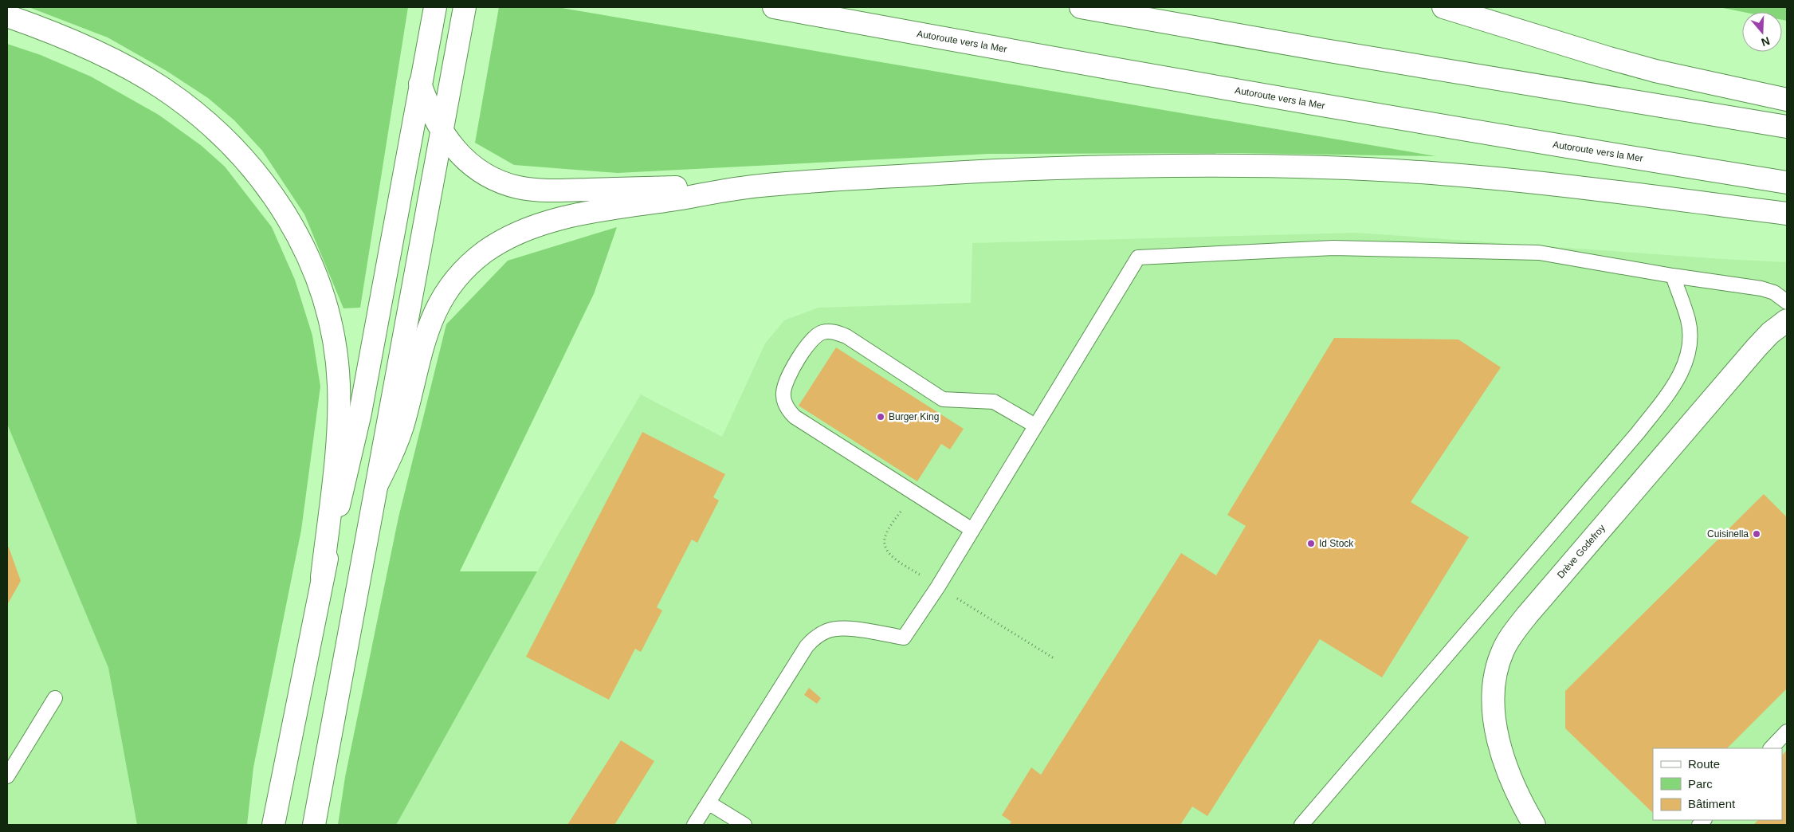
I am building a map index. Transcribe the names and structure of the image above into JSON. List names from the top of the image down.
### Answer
{
  "streets": {
    "main road": ["Autoroute vers la Mer", "Drève Godefroy"]
  },
  "places": ["Burger King", "Cuisinella", "Id Stock"],
  "legend": ["Route", "Parc", "Bâtiment"],
  "north": "bottom"
}
